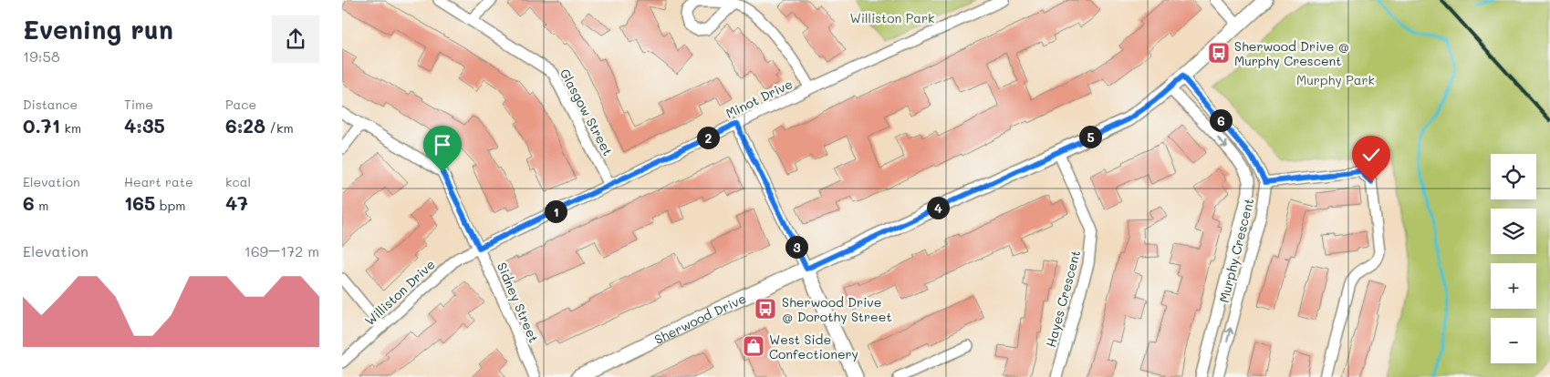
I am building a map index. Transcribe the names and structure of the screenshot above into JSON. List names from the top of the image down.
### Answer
{
  "streets": {
    "street": [
      "Minot Drive",
      "Glasgow Street",
      "Murphy Crescent",
      "Williston Drive",
      "Hayes Crescent",
      "Sidney Street",
      "Sherwood Drive"
    ]
  },
  "crossings": [
    ["Minot Drive", "Glasgow Street"],
    ["Minot Drive", "Williston Drive"],
    ["Minot Drive", "Sidney Street"],
    ["Murphy Crescent", "Sherwood Drive"],
    ["Williston Drive", "Sidney Street"],
    ["Hayes Crescent", "Sherwood Drive"]
  ],
  "parks": ["Williston Park", "Murphy Park"],
  "places": {
    "bus stop": ["Sherwood Drive @ Murphy Crescent", "Sherwood Drive @ Dorothy Street"],
    "shop": ["West Side Confectionery"]
  },
  "page": {
    "heading": ["Evening run", "19:58"],
    "stats": [
      ["Distance", "0.71 km"],
      ["Time", "4:35"],
      ["Pace", "6:28 /km"],
      ["Elevation", "6 m"],
      ["Heart rate", "165 bpm"],
      ["kcal", "47"]
    ],
    "pins": [
      "6",
      "5",
      "2",
      "4",
      "1",
      "3"
    ],
    "map_buttons": ["+", "−"],
    "chart": ["Elevation", "169–172 m"]
  }
}
